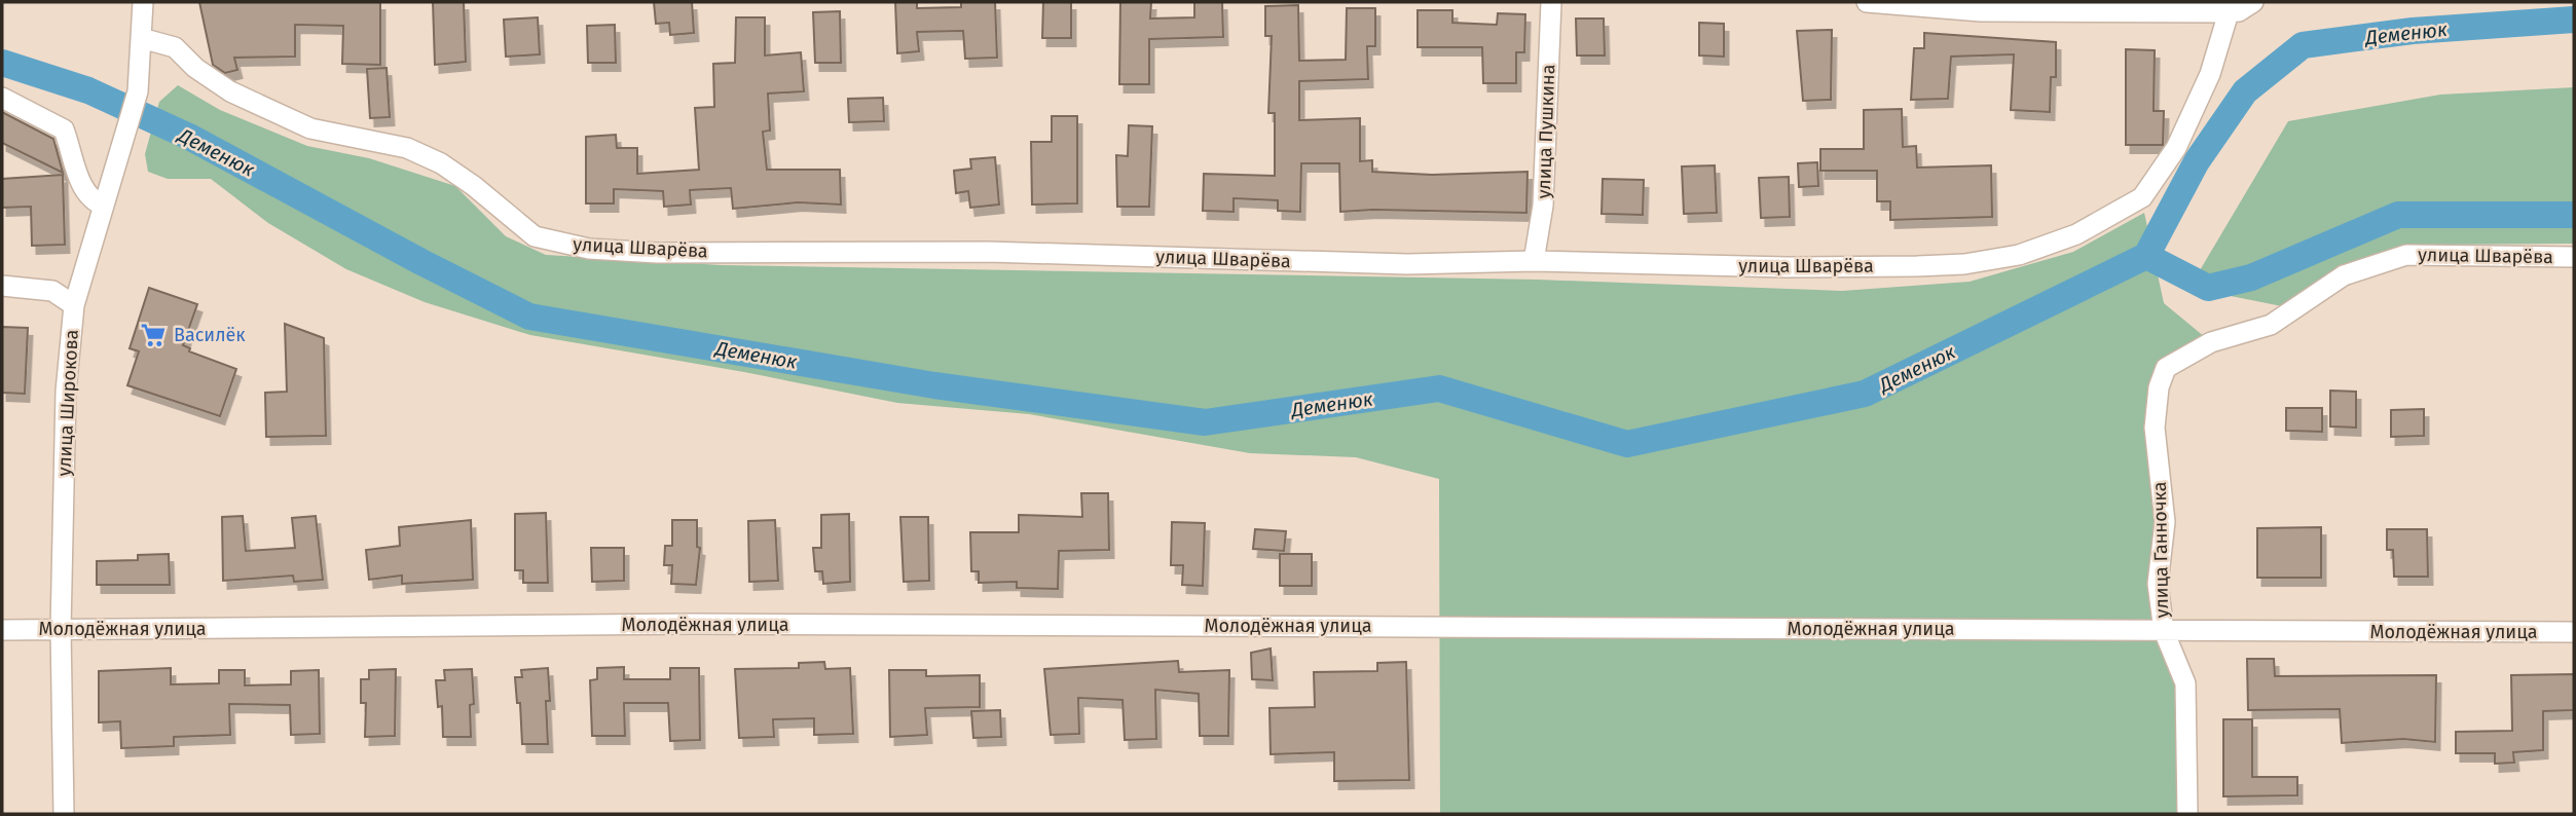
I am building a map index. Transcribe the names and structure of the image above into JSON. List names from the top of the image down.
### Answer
{
  "streets": {
    "street": [
      "улица Пушкина",
      "улица Шварёва",
      "улица Широкова",
      "улица Ганночка",
      "Молодёжная улица"
    ]
  },
  "crossings": [
    ["улица Пушкина", "улица Шварёва"],
    ["улица Шварёва", "улица Широкова"],
    ["улица Шварёва", "улица Ганночка"],
    ["улица Широкова", "Молодёжная улица"],
    ["улица Ганночка", "Молодёжная улица"]
  ],
  "water": ["Деменюк"],
  "places": {
    "supermarket": ["Василёк"]
  }
}
